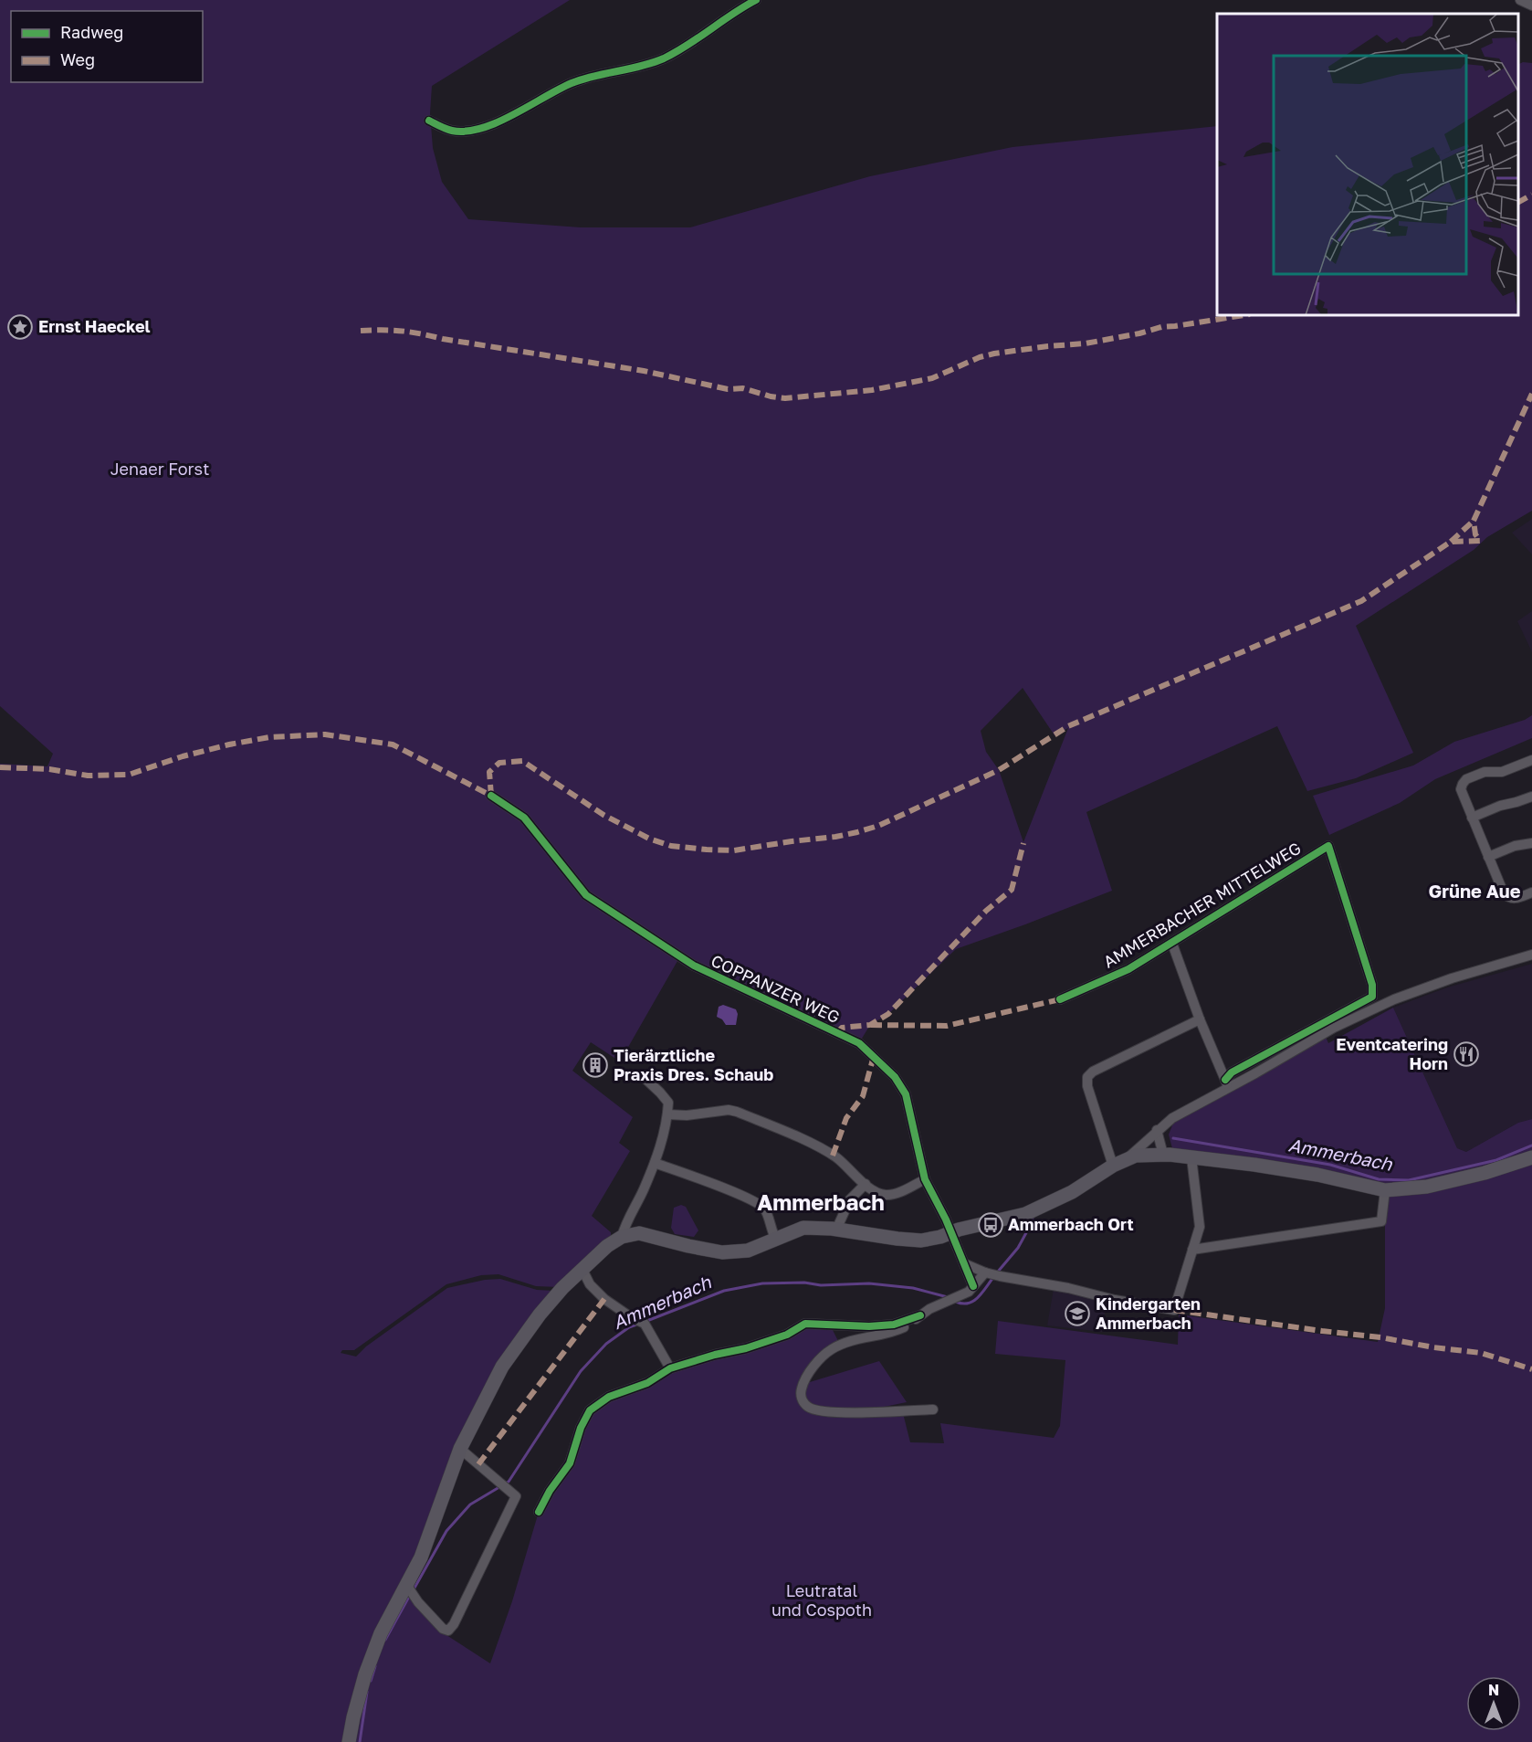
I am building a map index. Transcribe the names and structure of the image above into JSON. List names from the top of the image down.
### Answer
{
  "streets": {
    "street": ["AMMERBACHER MITTELWEG", "COPPANZER WEG"]
  },
  "districts": ["Grüne Aue", "Ammerbach"],
  "water": ["Ammerbach"],
  "parks": ["Jenaer Forst", "Leutratal und Cospoth"],
  "places": {
    "place": ["Ernst Haeckel"],
    "restaurant": ["Eventcatering Horn"],
    "building": ["Tierärztliche Praxis Dres. Schaub"],
    "bus stop": ["Ammerbach Ort"],
    "school or university": ["Kindergarten Ammerbach"]
  },
  "legend": ["Radweg", "Weg"],
  "north": "top"
}
